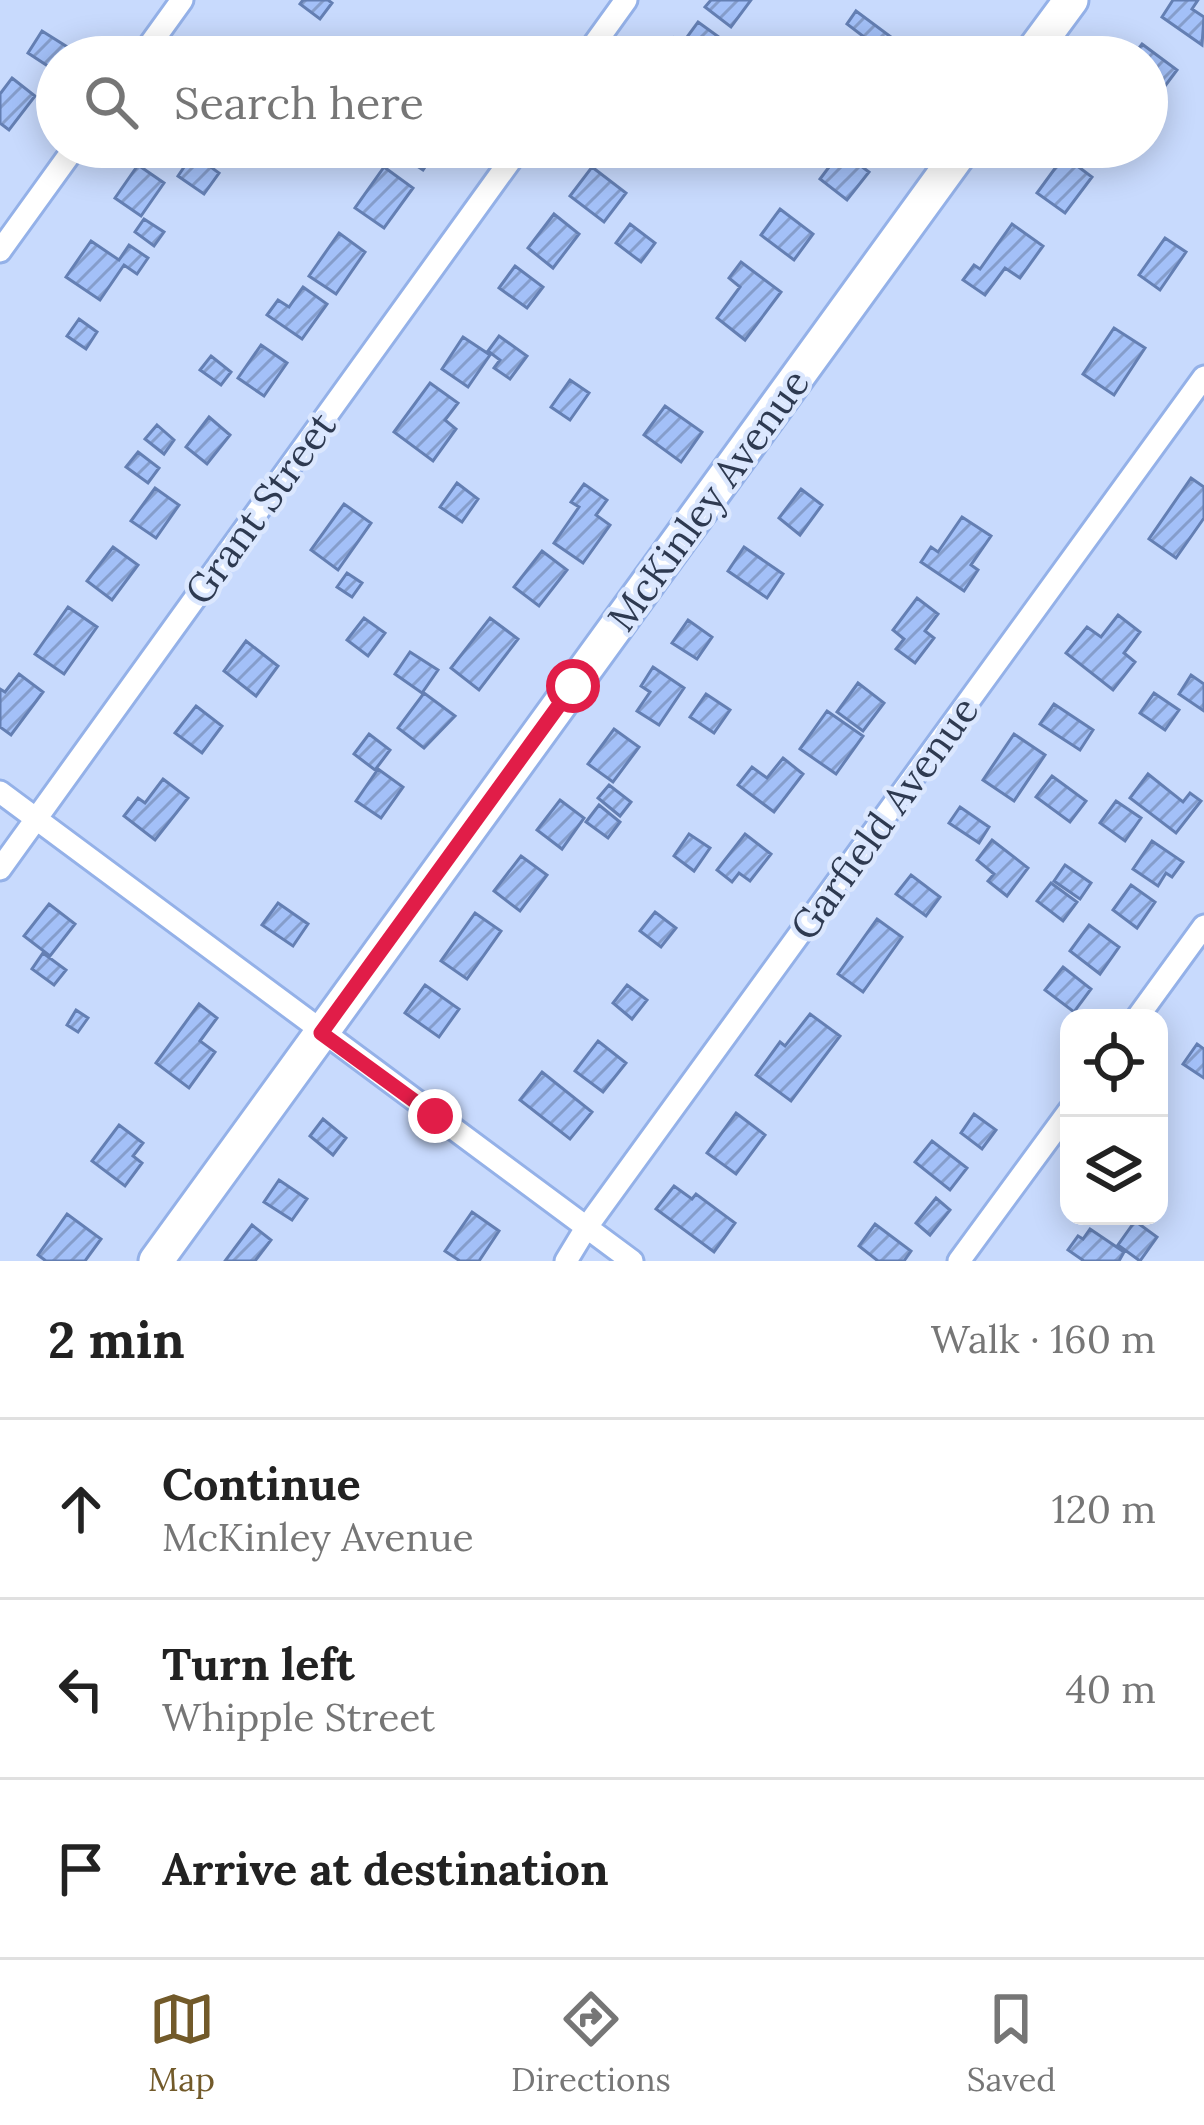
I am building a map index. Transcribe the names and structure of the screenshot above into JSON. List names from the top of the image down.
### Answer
{
  "streets": {
    "street": ["McKinley Avenue", "Grant Street", "Garfield Avenue"]
  },
  "page": {
    "search": "Search here",
    "heading": ["2 min", "Walk · 160 m"],
    "list": [
      ["Continue", "McKinley Avenue", "120 m"],
      ["Turn left", "Whipple Street", "40 m"],
      "Arrive at destination"
    ],
    "nav": ["Map", "Directions", "Saved"]
  }
}
